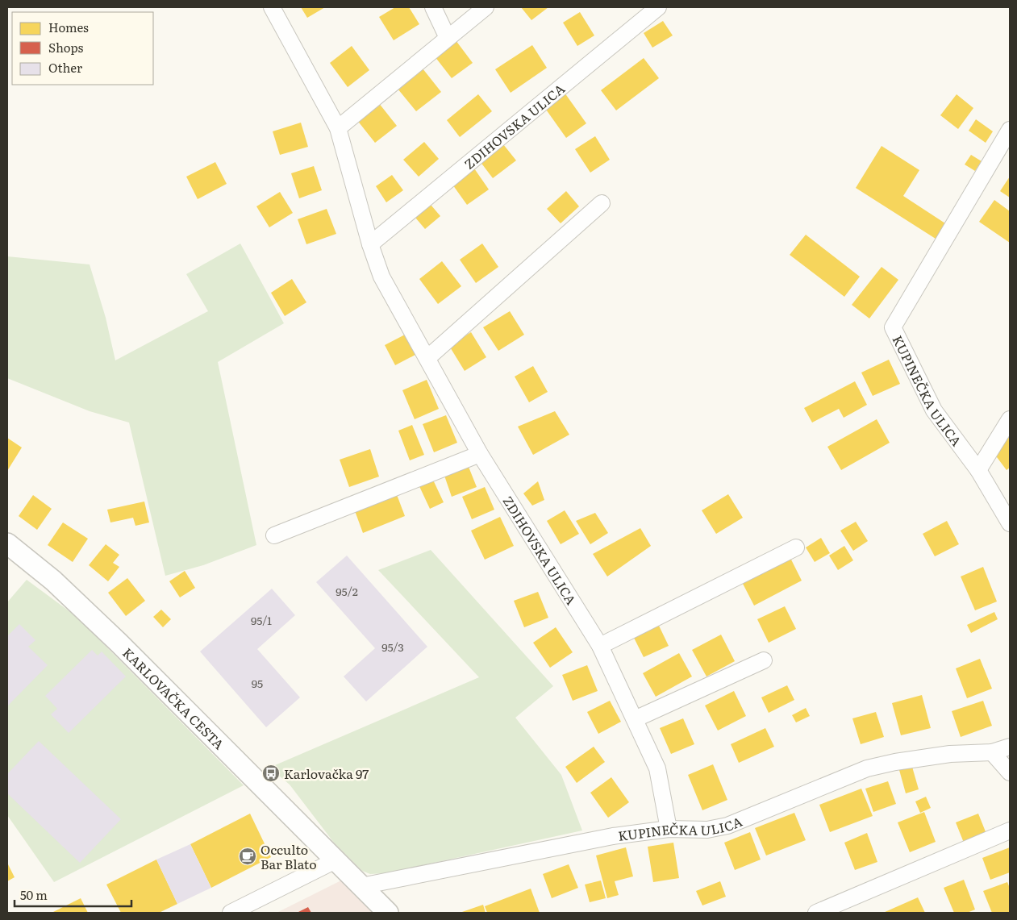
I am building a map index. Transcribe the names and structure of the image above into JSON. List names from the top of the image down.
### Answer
{
  "streets": {
    "street": ["ZDIHOVSKA ULICA", "KUPINEČKA ULICA", "KARLOVAČKA CESTA"]
  },
  "crossings": [
    ["ZDIHOVSKA ULICA", "KUPINEČKA ULICA"],
    ["KUPINEČKA ULICA", "KARLOVAČKA CESTA"]
  ],
  "places": {
    "bus stop": ["Karlovačka 97"],
    "cafe": ["Occulto Bar Blato"]
  },
  "house_numbers": [
    "95/2",
    "95/1",
    "95/3",
    "95"
  ],
  "legend": ["Homes", "Shops", "Other"],
  "scale_bar": "50 m"
}
